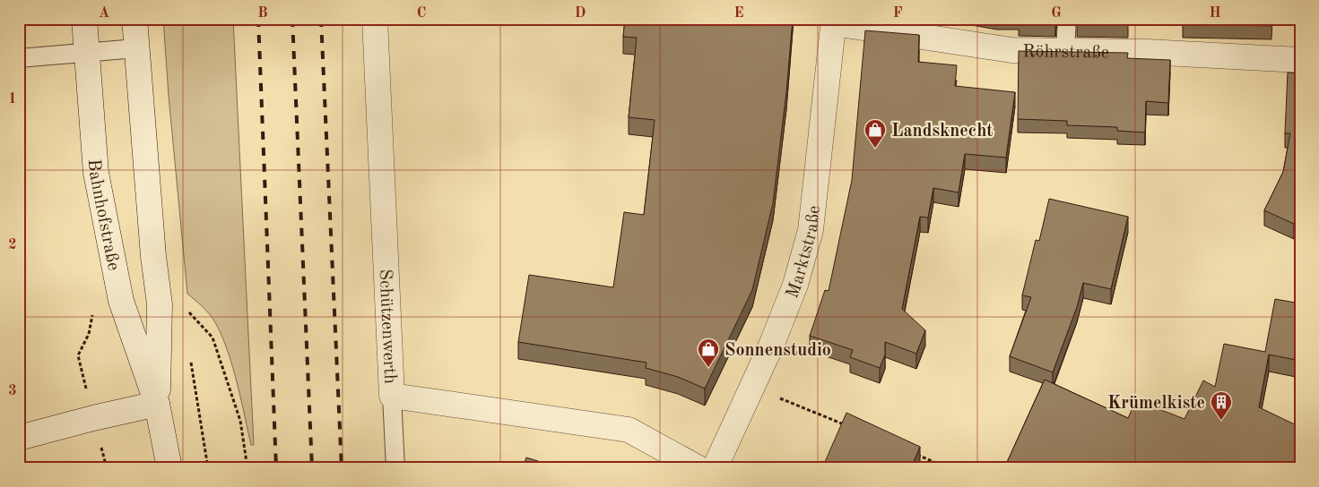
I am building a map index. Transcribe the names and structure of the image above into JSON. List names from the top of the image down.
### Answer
{
  "streets": {
    "street": [
      "Röhrstraße",
      "Bahnhofstraße",
      "Marktstraße",
      "Schützenwerth"
    ]
  },
  "crossings": [
    ["Röhrstraße", "Marktstraße"]
  ],
  "places": {
    "shop": ["Landsknecht", "Sonnenstudio"],
    "building": ["Krümelkiste"]
  },
  "grid": {
    "columns": [
      "A",
      "B",
      "C",
      "D",
      "E",
      "F",
      "G",
      "H"
    ],
    "rows": ["1", "2", "3"]
  }
}
